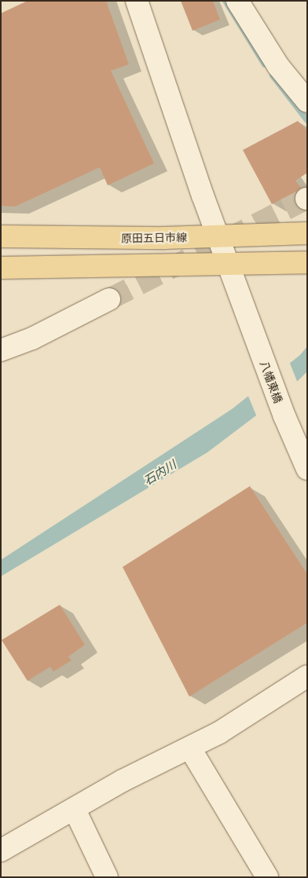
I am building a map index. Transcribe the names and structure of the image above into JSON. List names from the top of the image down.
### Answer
{
  "streets": {
    "main road": ["原田五日市線"],
    "street": ["八幡東橋"]
  },
  "crossings": [
    ["原田五日市線", "八幡東橋"]
  ],
  "water": ["石内川"]
}
